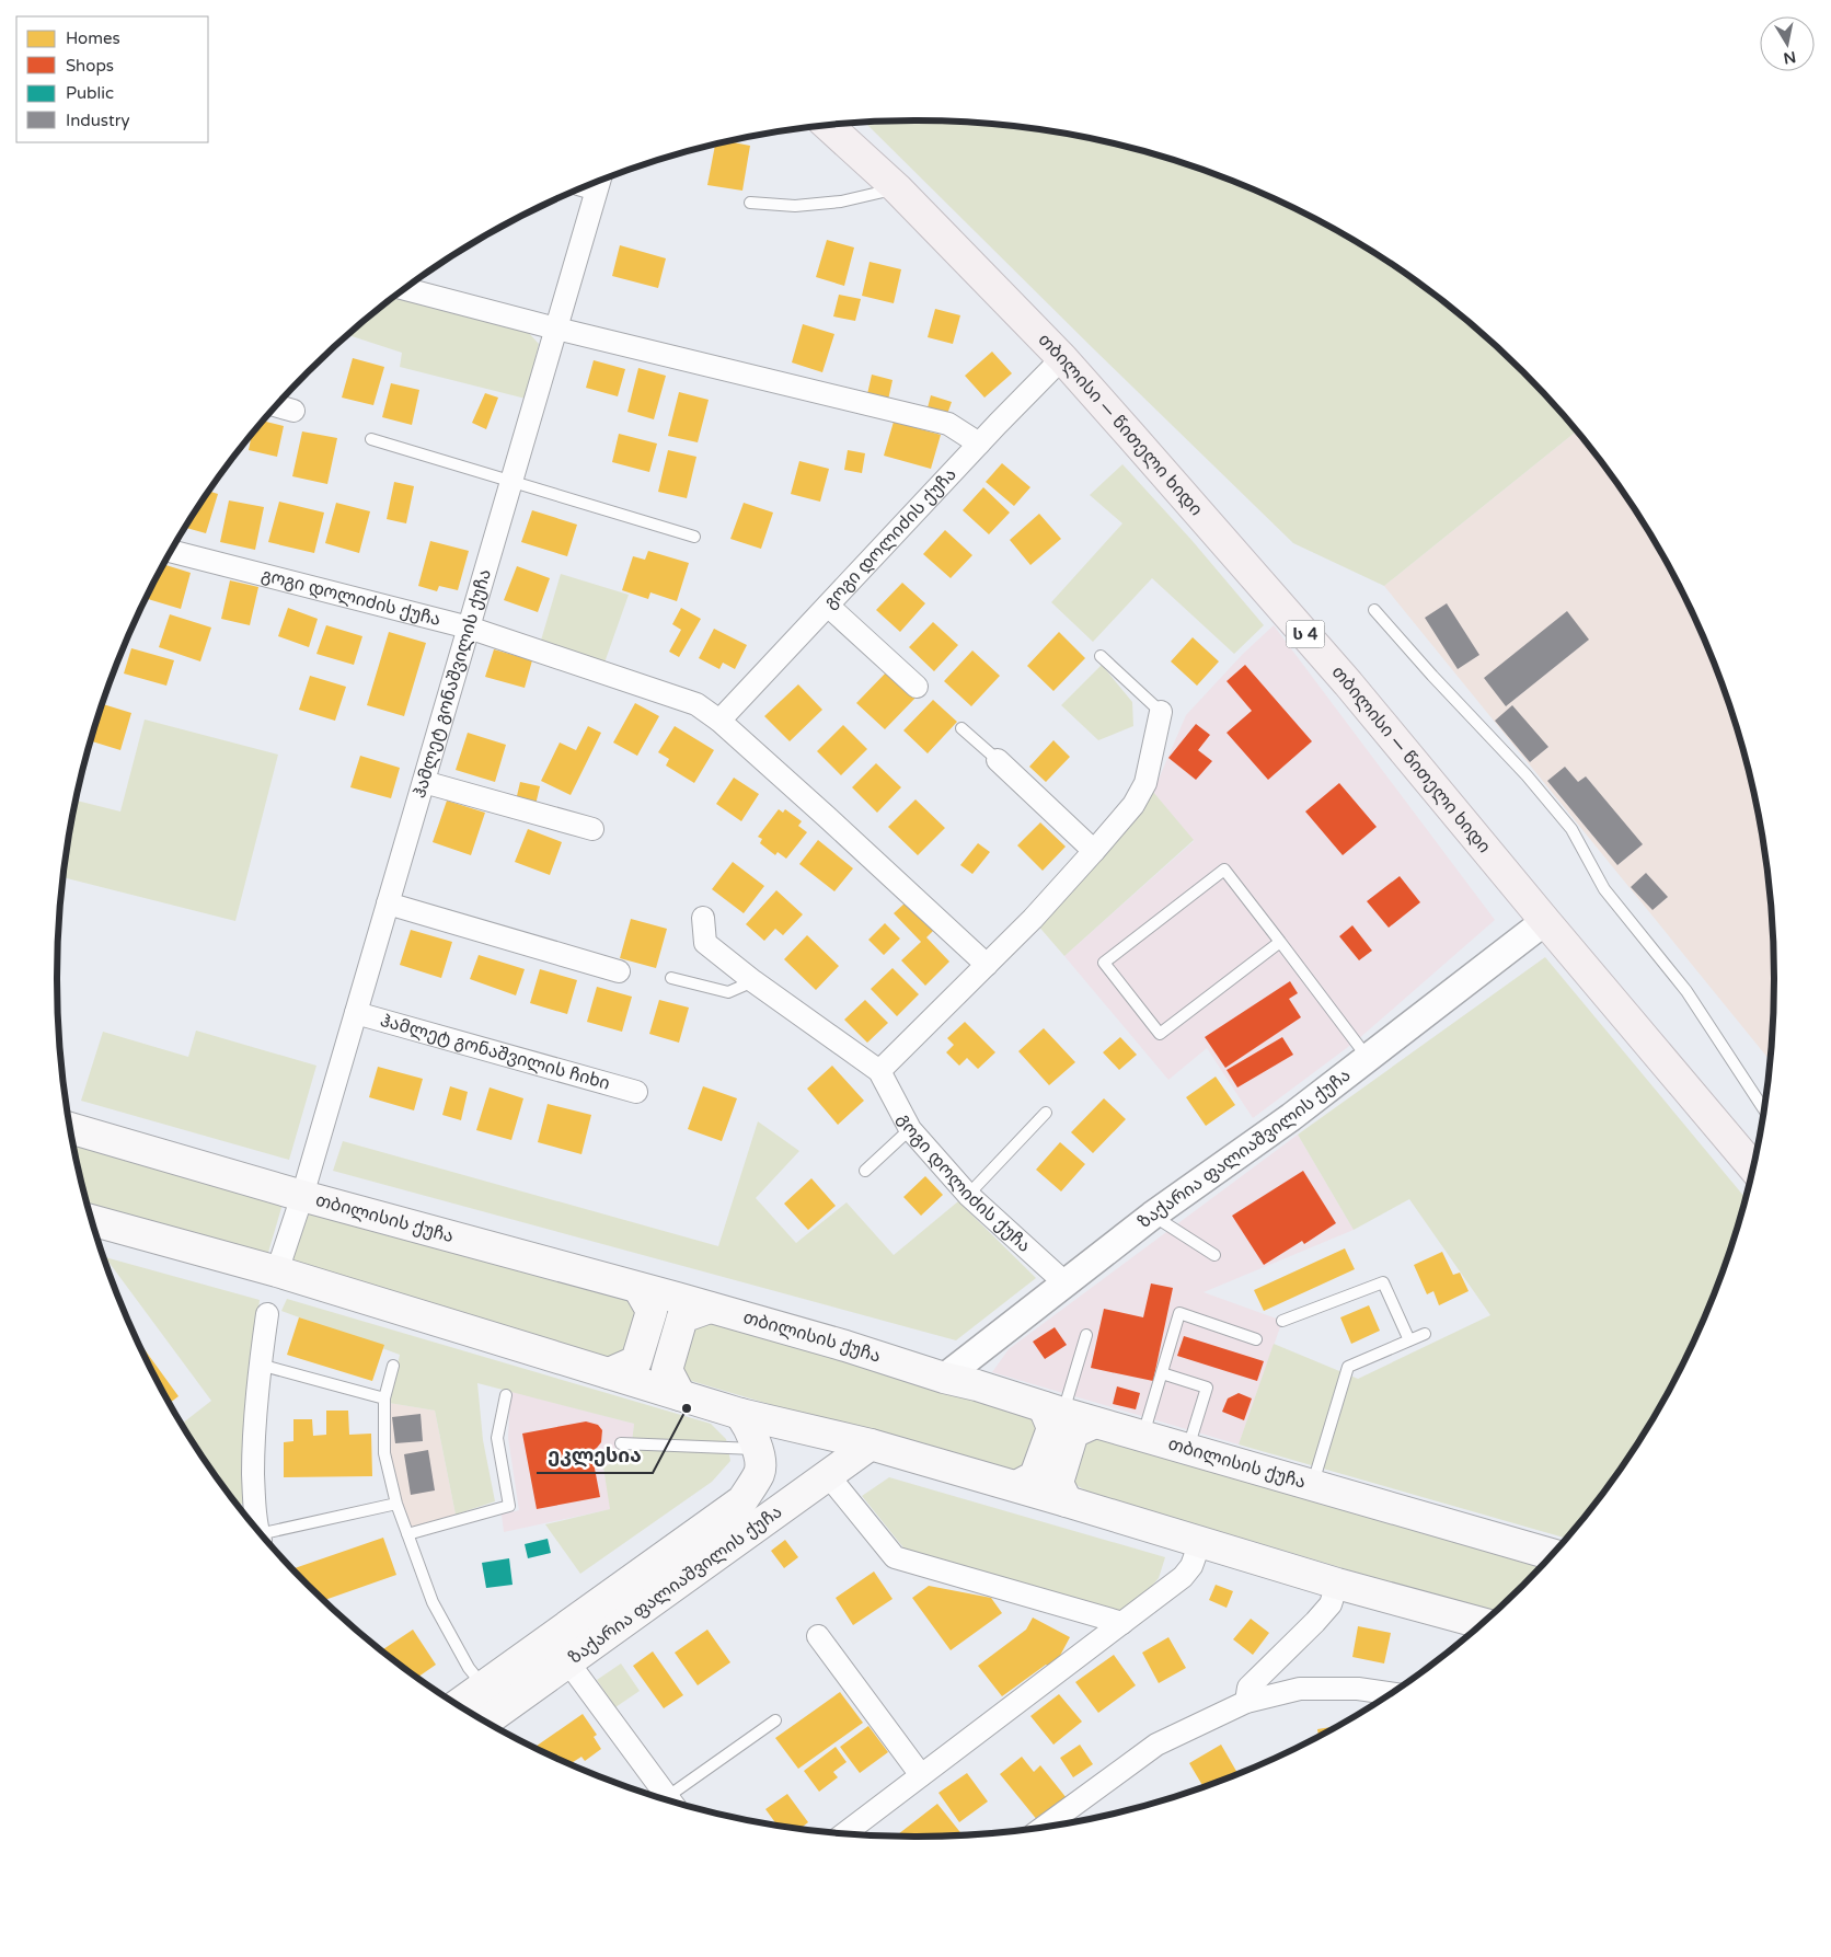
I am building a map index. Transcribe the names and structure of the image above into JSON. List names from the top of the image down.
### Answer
{
  "streets": {
    "highway": ["თბილისი — წითელი ხიდი", "ს 4"],
    "main road": ["ზაქარია ფალიაშვილის ქუჩა", "თბილისის ქუჩა"],
    "street": ["გოგი დოლიძის ქუჩა", "ჰამლეტ გონაშვილის ქუჩა", "ჰამლეტ გონაშვილის ჩიხი"]
  },
  "crossings": [
    ["თბილისი — წითელი ხიდი", "გოგი დოლიძის ქუჩა"],
    ["თბილისი — წითელი ხიდი", "ზაქარია ფალიაშვილის ქუჩა"],
    ["გოგი დოლიძის ქუჩა", "ჰამლეტ გონაშვილის ქუჩა"],
    ["გოგი დოლიძის ქუჩა", "ზაქარია ფალიაშვილის ქუჩა"],
    ["ჰამლეტ გონაშვილის ქუჩა", "ჰამლეტ გონაშვილის ჩიხი"],
    ["ჰამლეტ გონაშვილის ქუჩა", "თბილისის ქუჩა"],
    ["ზაქარია ფალიაშვილის ქუჩა", "თბილისის ქუჩა"]
  ],
  "places": ["ეკლესია"],
  "legend": [
    "Homes",
    "Shops",
    "Public",
    "Industry"
  ],
  "north": "bottom"
}
